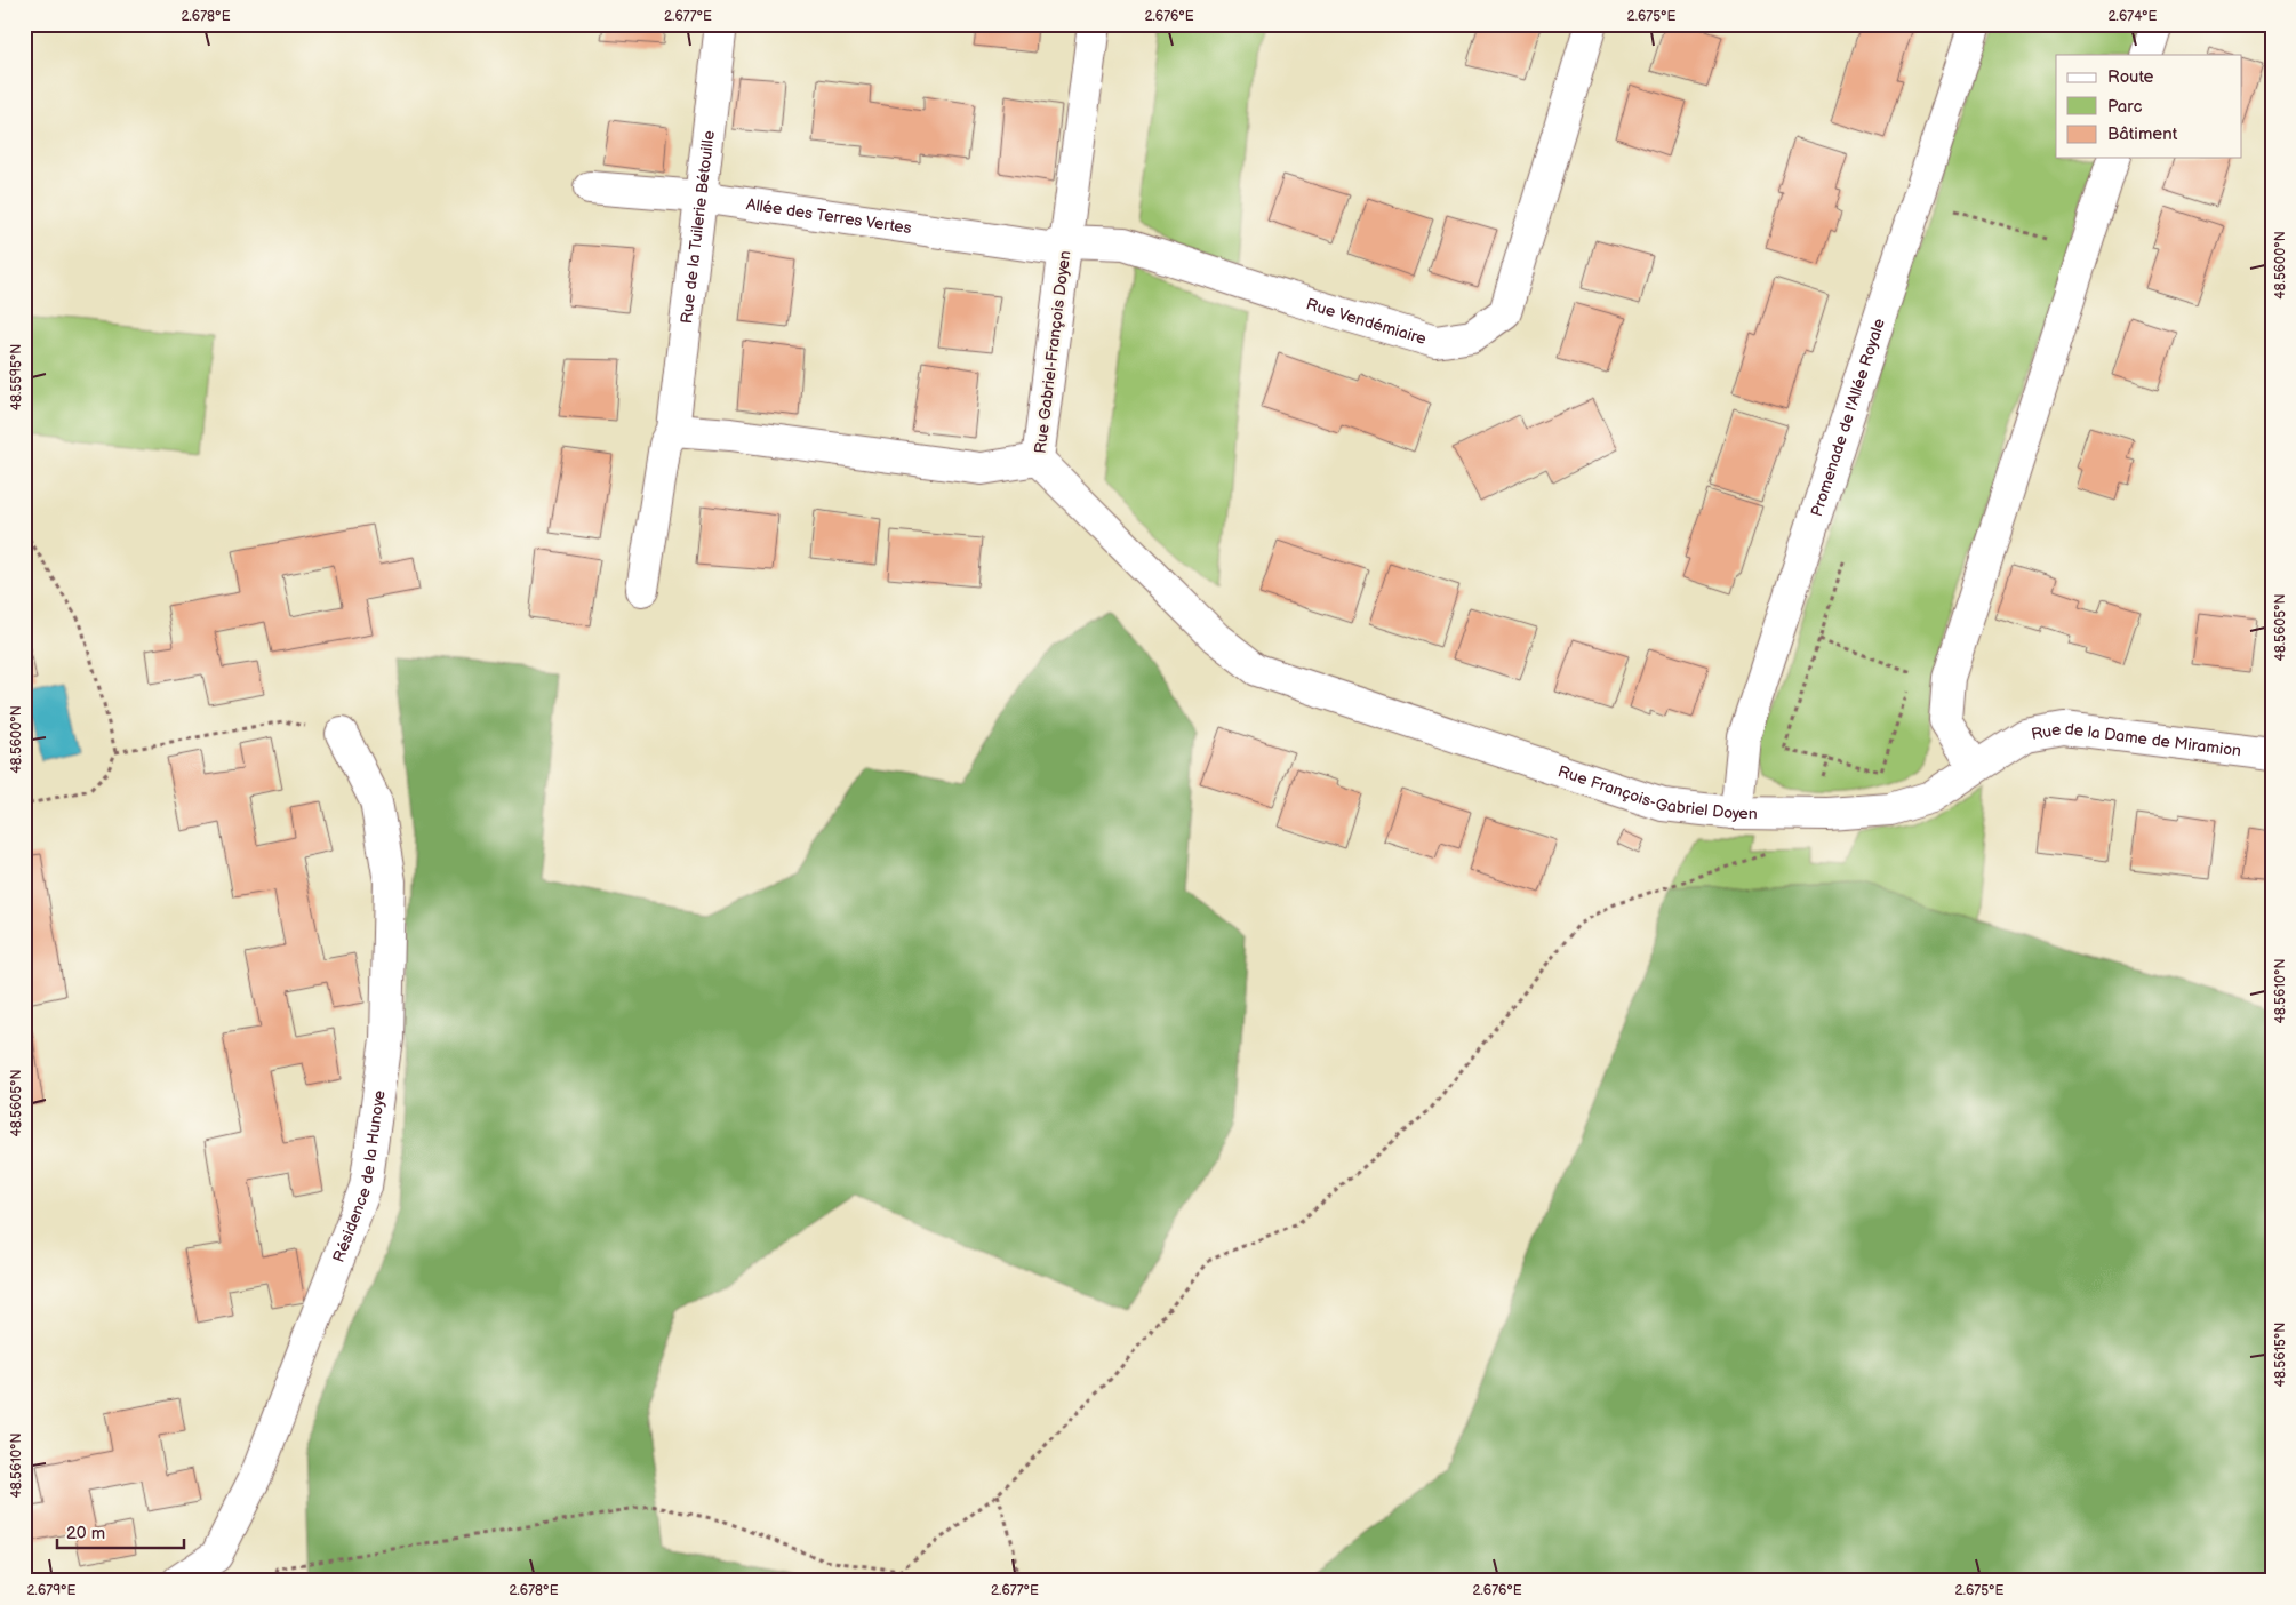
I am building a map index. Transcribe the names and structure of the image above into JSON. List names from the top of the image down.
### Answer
{
  "streets": {
    "street": [
      "Allée des Terres Vertes",
      "Rue de la Tuilerie Bétouille",
      "Rue Vendémiaire",
      "Rue Gabriel-François Doyen",
      "Promenade de l'Allée Royale",
      "Rue de la Dame de Miramion",
      "Rue François-Gabriel Doyen",
      "Résidence de la Hunoye"
    ]
  },
  "crossings": [
    ["Allée des Terres Vertes", "Rue de la Tuilerie Bétouille"],
    ["Allée des Terres Vertes", "Rue Vendémiaire"],
    ["Allée des Terres Vertes", "Rue Gabriel-François Doyen"],
    ["Rue Vendémiaire", "Rue Gabriel-François Doyen"],
    ["Rue Gabriel-François Doyen", "Rue François-Gabriel Doyen"],
    ["Promenade de l'Allée Royale", "Rue François-Gabriel Doyen"],
    ["Rue de la Dame de Miramion", "Rue François-Gabriel Doyen"]
  ],
  "legend": ["Route", "Parc", "Bâtiment"],
  "scale_bar": "20 m",
  "coordinates": [
    "2.678°E",
    "2.677°E",
    "2.676°E",
    "2.675°E",
    "2.674°E",
    "48.5600°N",
    "48.5595°N",
    "48.5605°N",
    "48.5610°N",
    "48.5615°N",
    "2.679°E"
  ]
}
